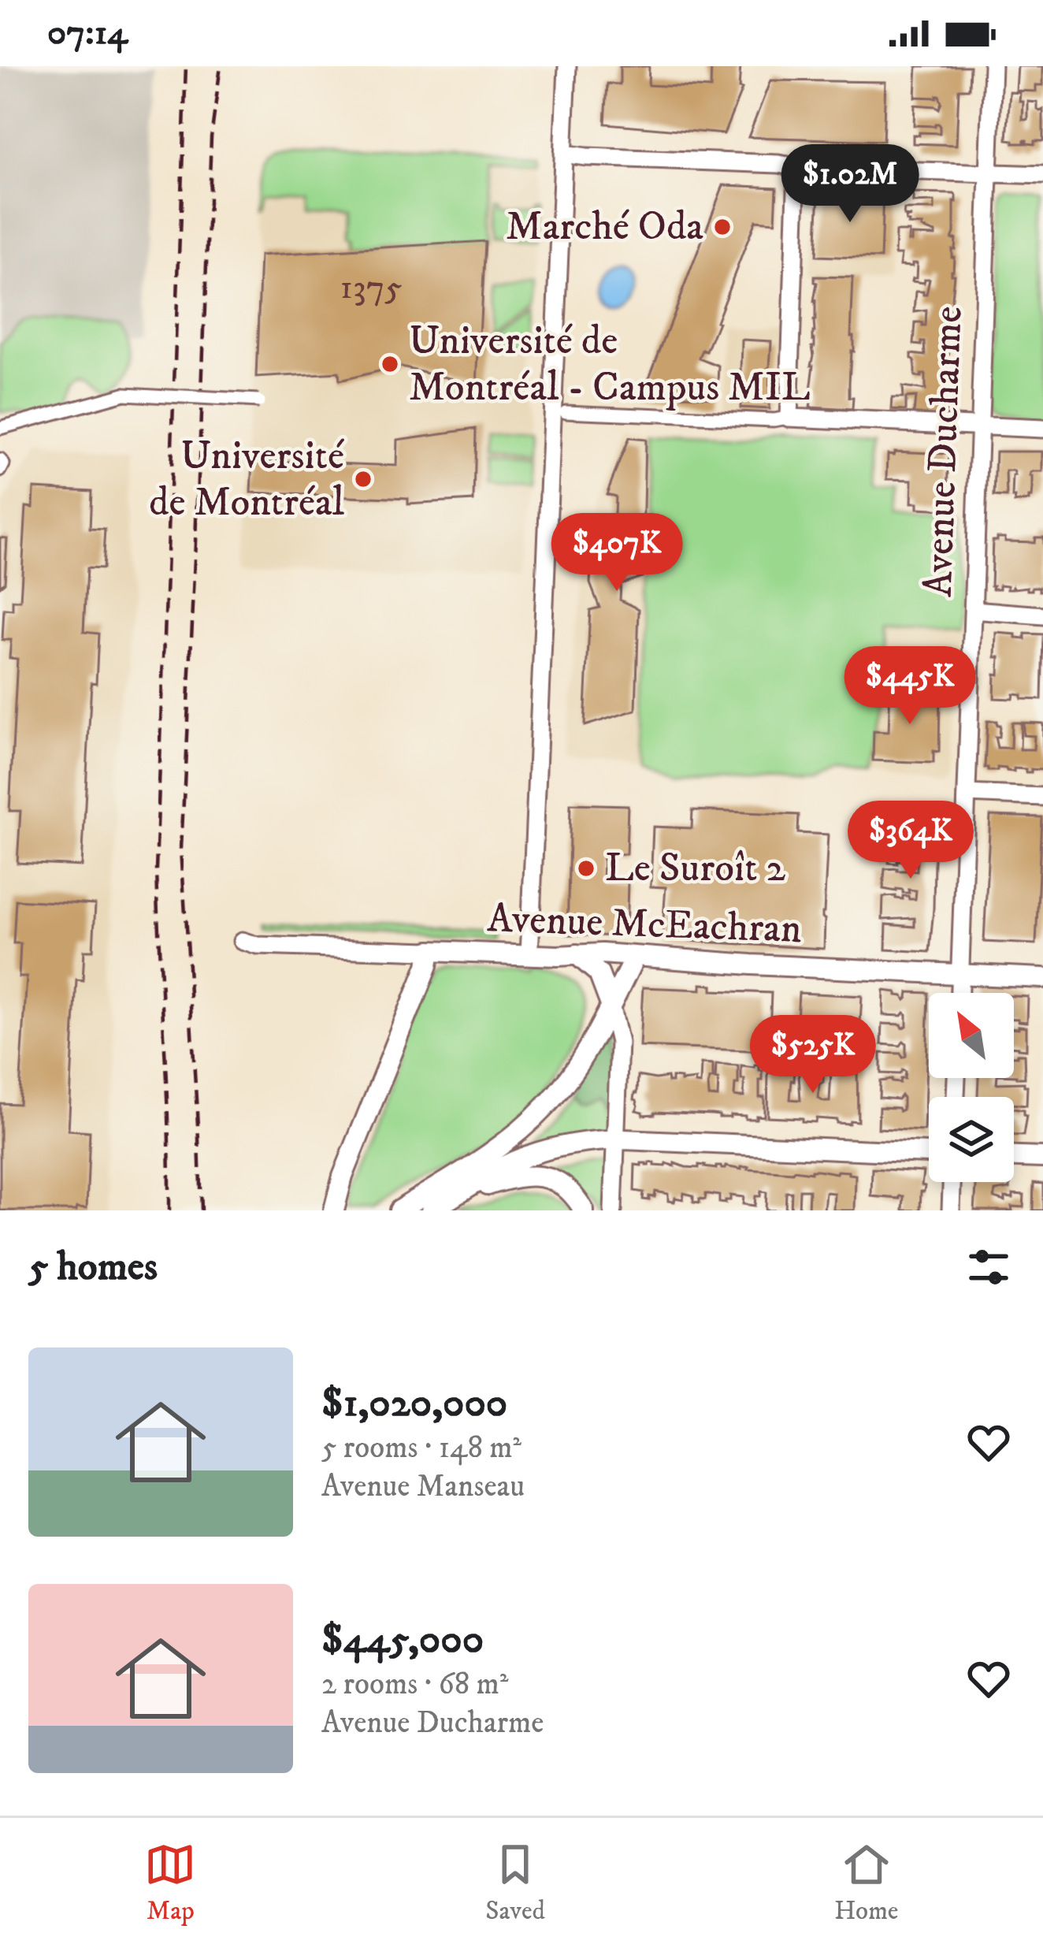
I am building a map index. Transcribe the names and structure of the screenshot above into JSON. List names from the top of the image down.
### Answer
{
  "streets": {
    "street": ["Avenue Ducharme", "Avenue McEachran"]
  },
  "crossings": [
    ["Avenue Ducharme", "Avenue McEachran"]
  ],
  "places": [
    "Marché Oda",
    "Université de Montréal - Campus MIL",
    "Université de Montréal",
    "Le Suroît 2"
  ],
  "house_numbers": ["1375"],
  "north": "top left",
  "page": {
    "status": "07:14",
    "price": [
      "$1.02M",
      "$407K",
      "$445K",
      "$364K",
      "$525K"
    ],
    "heading": "5 homes",
    "list": [
      {
        "name": "$1,020,000",
        "note": "5 rooms · 148 m² · Avenue Manseau"
      },
      {
        "name": "$445,000",
        "note": "2 rooms · 68 m² · Avenue Ducharme"
      }
    ],
    "tabs": ["Map", "Saved", "Home"]
  }
}
